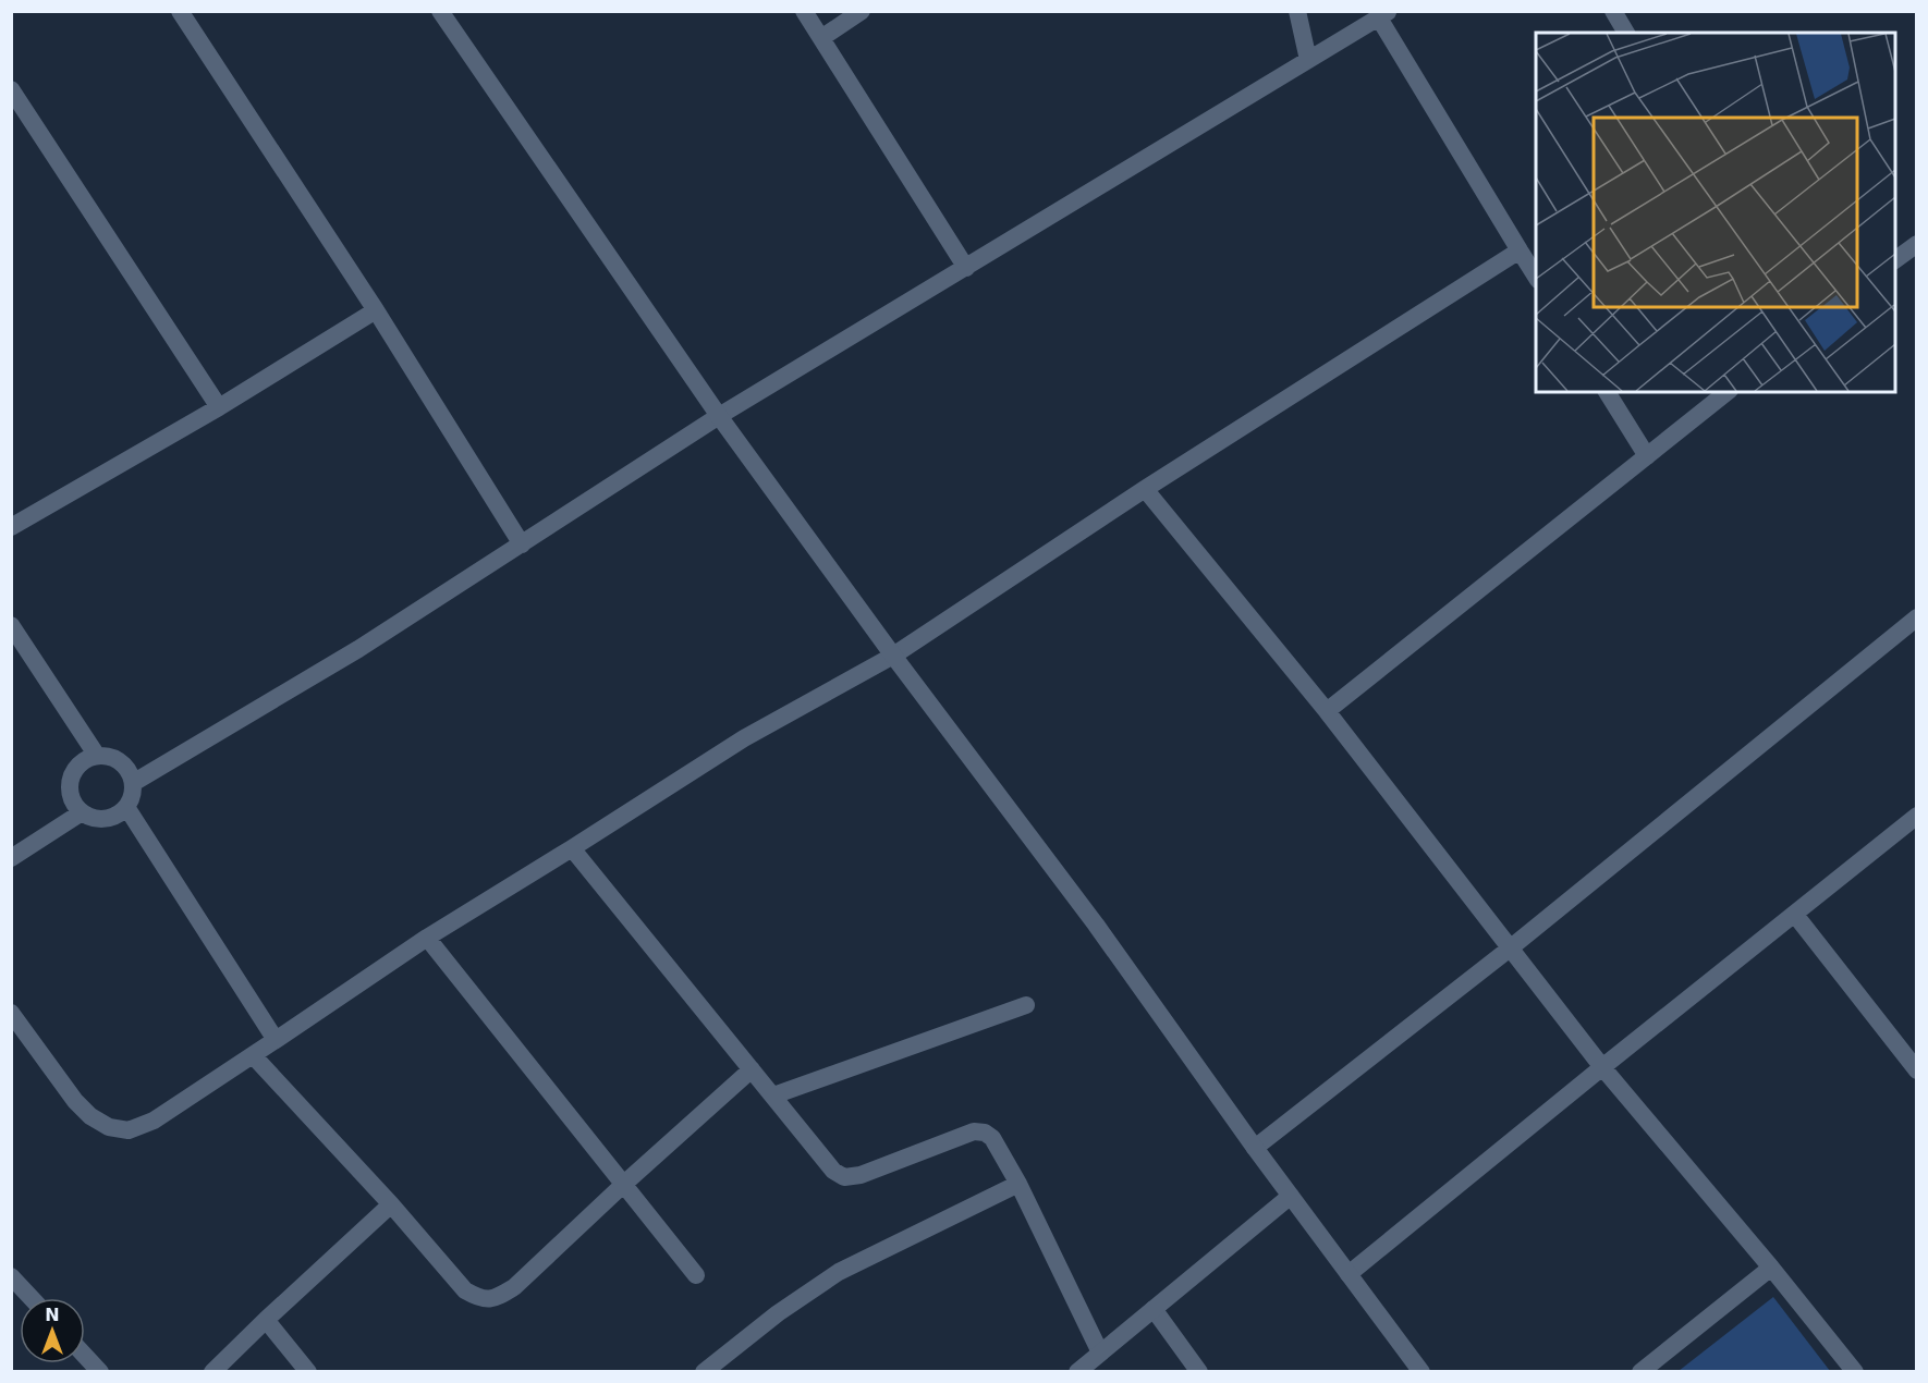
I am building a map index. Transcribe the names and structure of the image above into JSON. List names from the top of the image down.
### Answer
{
  "north": "top"
}
